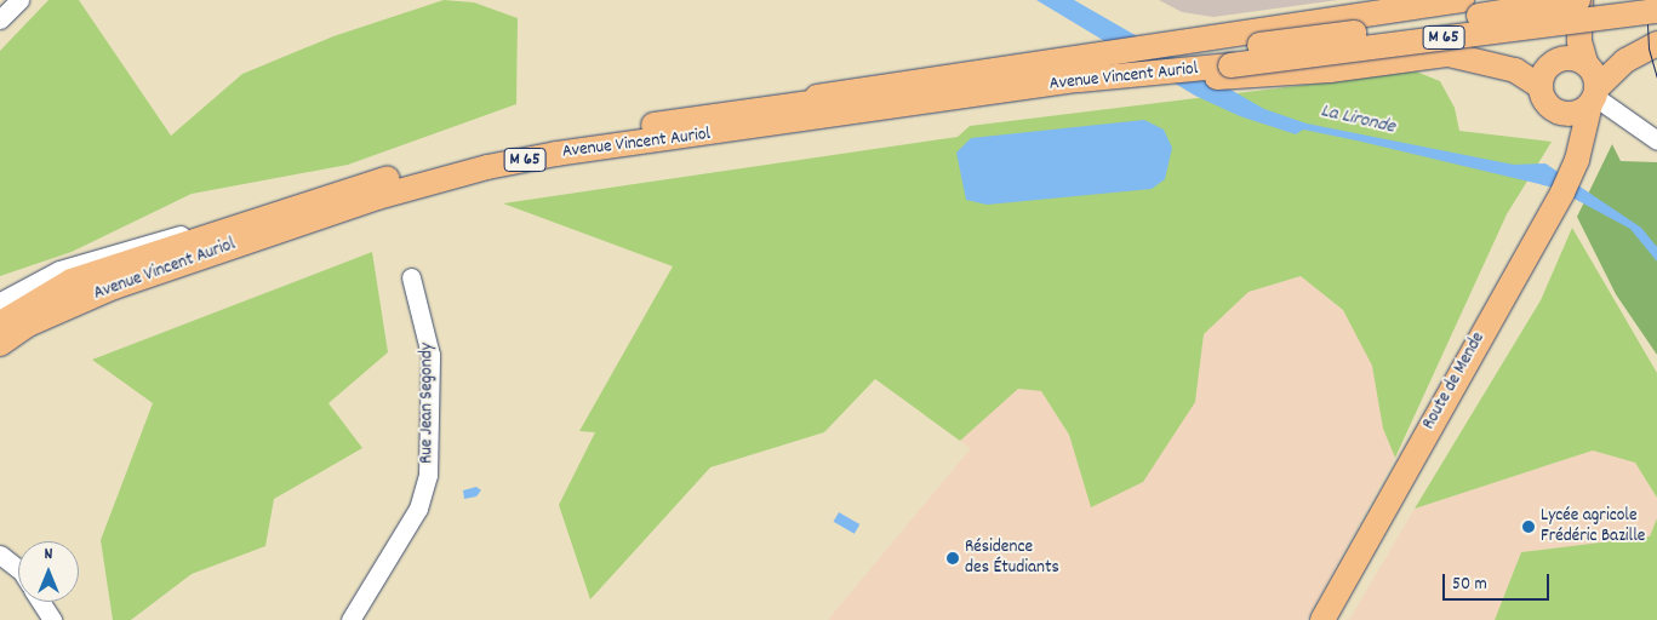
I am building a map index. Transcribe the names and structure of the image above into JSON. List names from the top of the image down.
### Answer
{
  "streets": {
    "main road": ["M 65", "Avenue Vincent Auriol", "Route de Mende"],
    "street": ["Rue Jean Segondy"]
  },
  "crossings": [
    ["M 65", "Avenue Vincent Auriol"],
    ["M 65", "Route de Mende"]
  ],
  "water": ["La Lironde"],
  "places": ["Lycée agricole Frédéric Bazille", "Résidence des Étudiants"],
  "scale_bar": "50 m",
  "north": "top"
}
